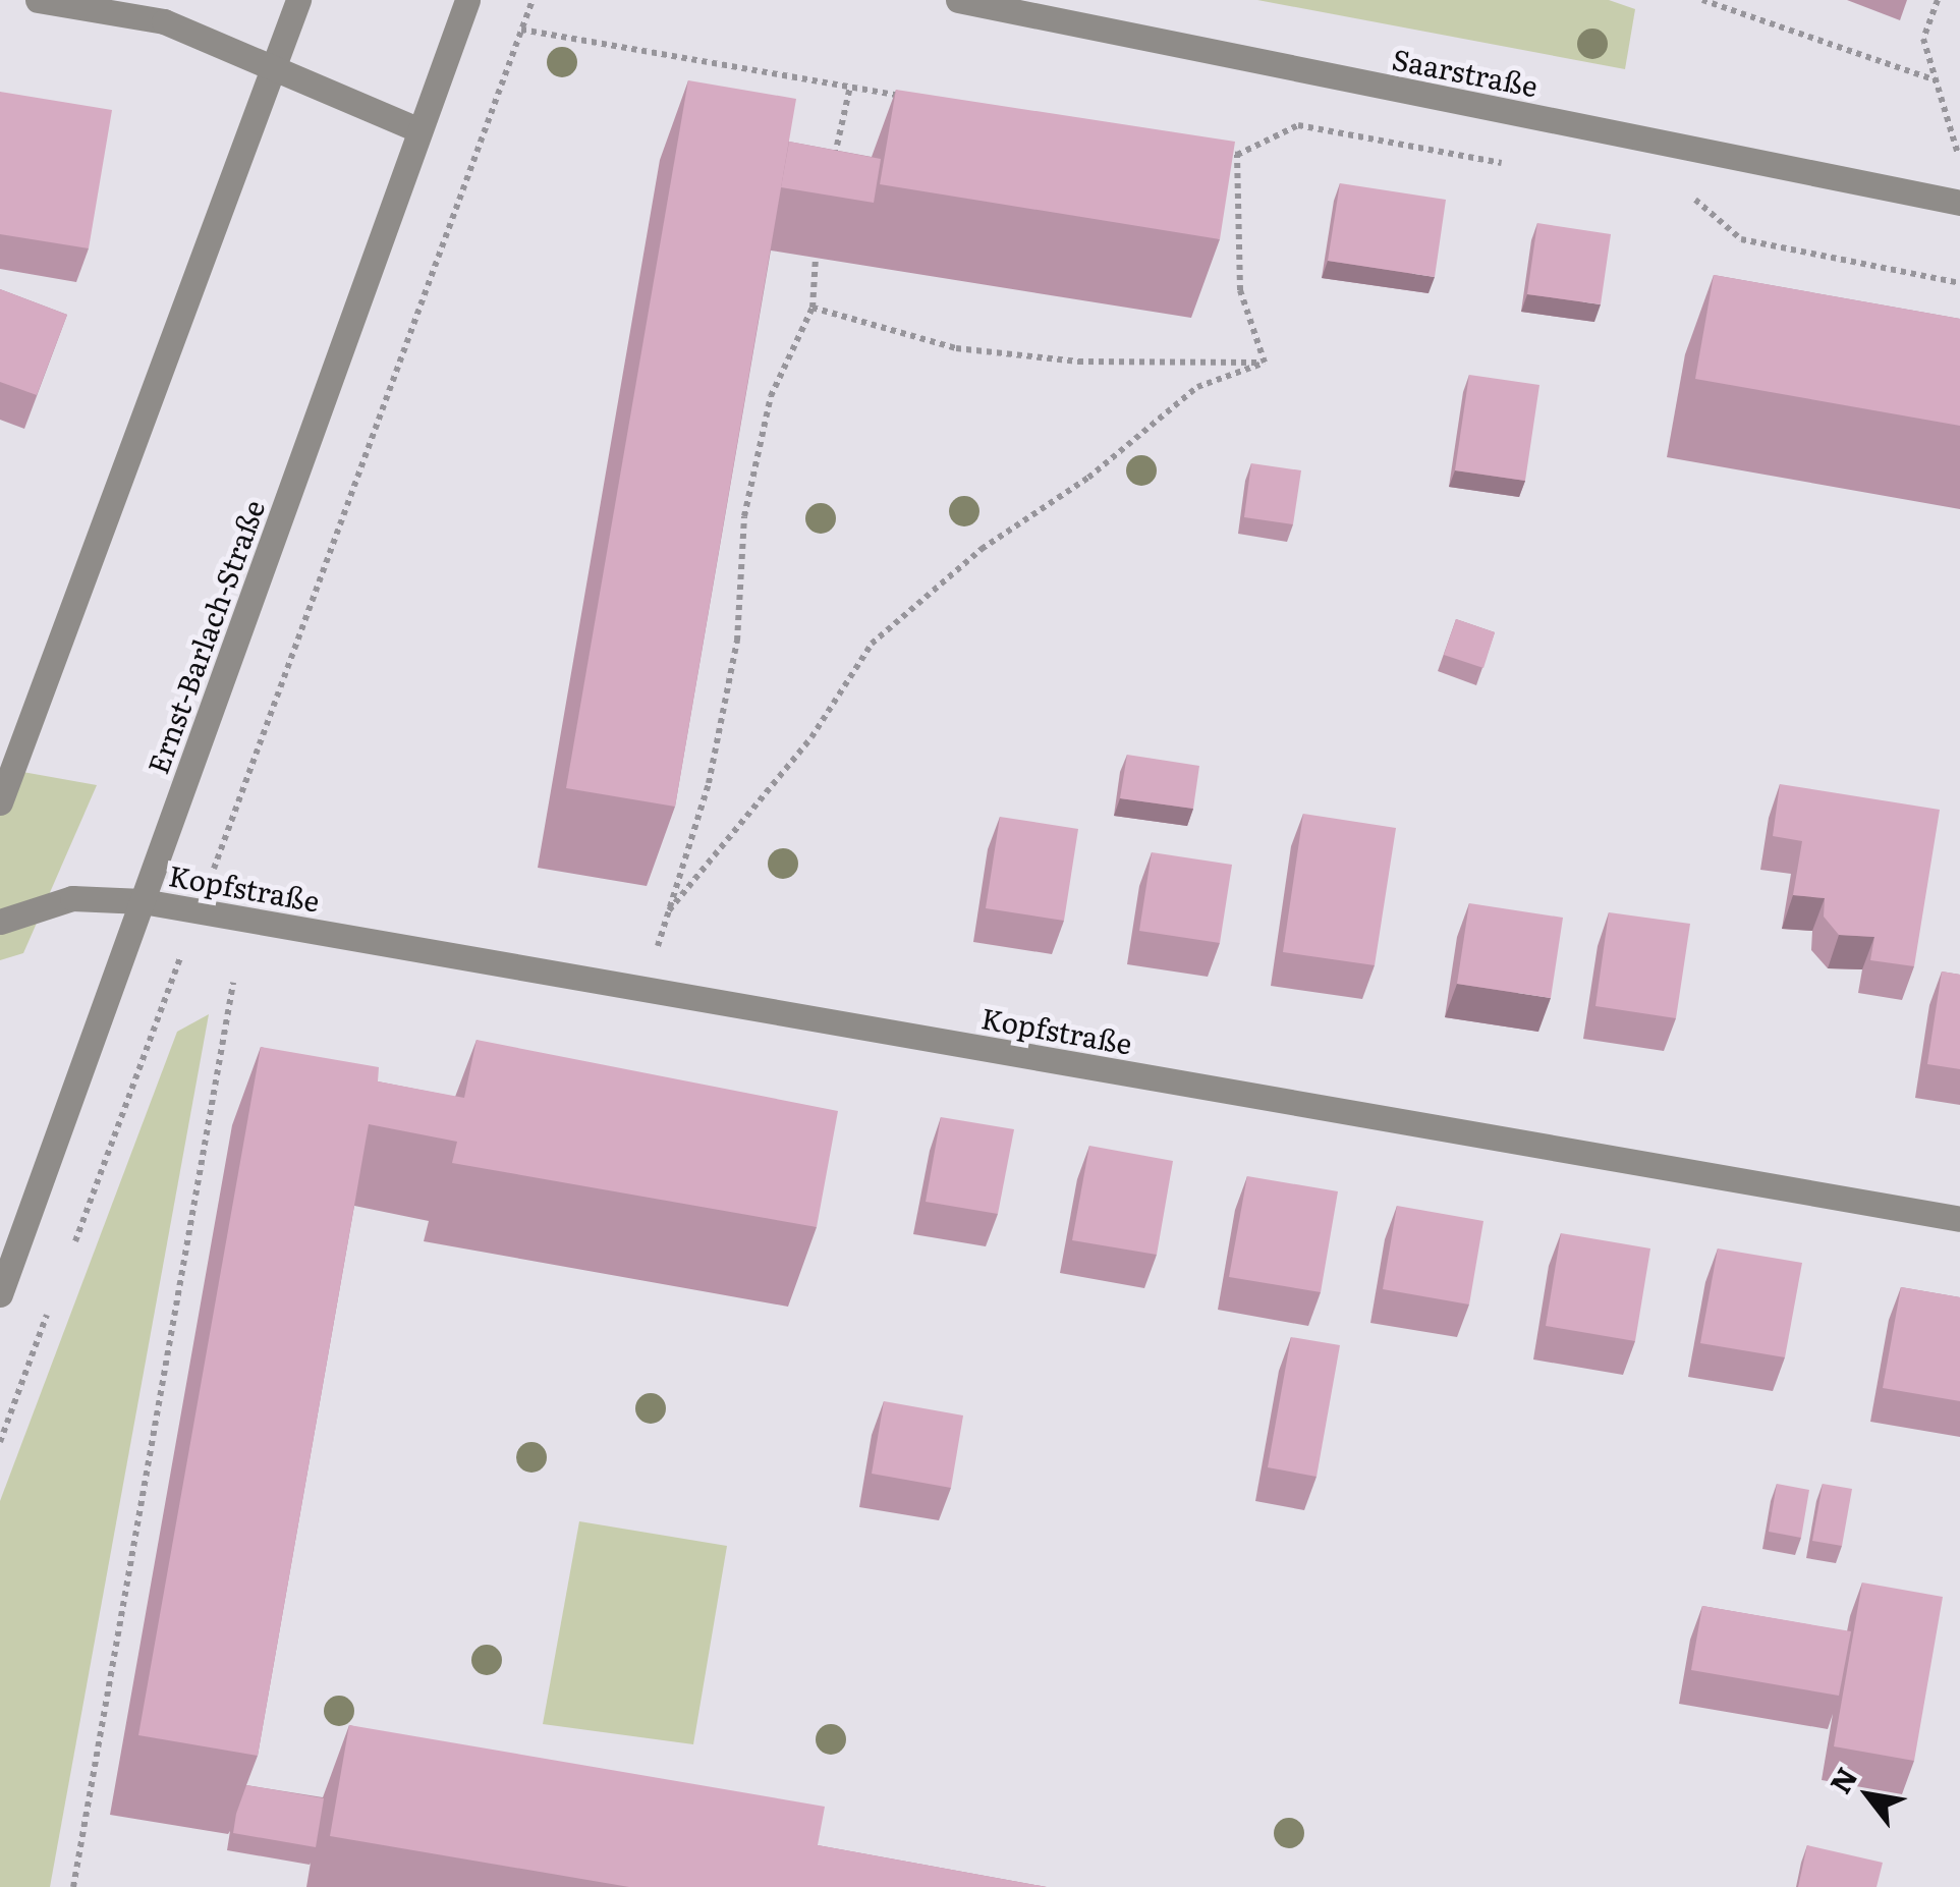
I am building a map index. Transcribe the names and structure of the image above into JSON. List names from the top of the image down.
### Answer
{
  "streets": {
    "street": ["Saarstraße", "Ernst-Barlach-Straße", "Kopfstraße"]
  },
  "crossings": [
    ["Ernst-Barlach-Straße", "Kopfstraße"]
  ],
  "north": "top left"
}
